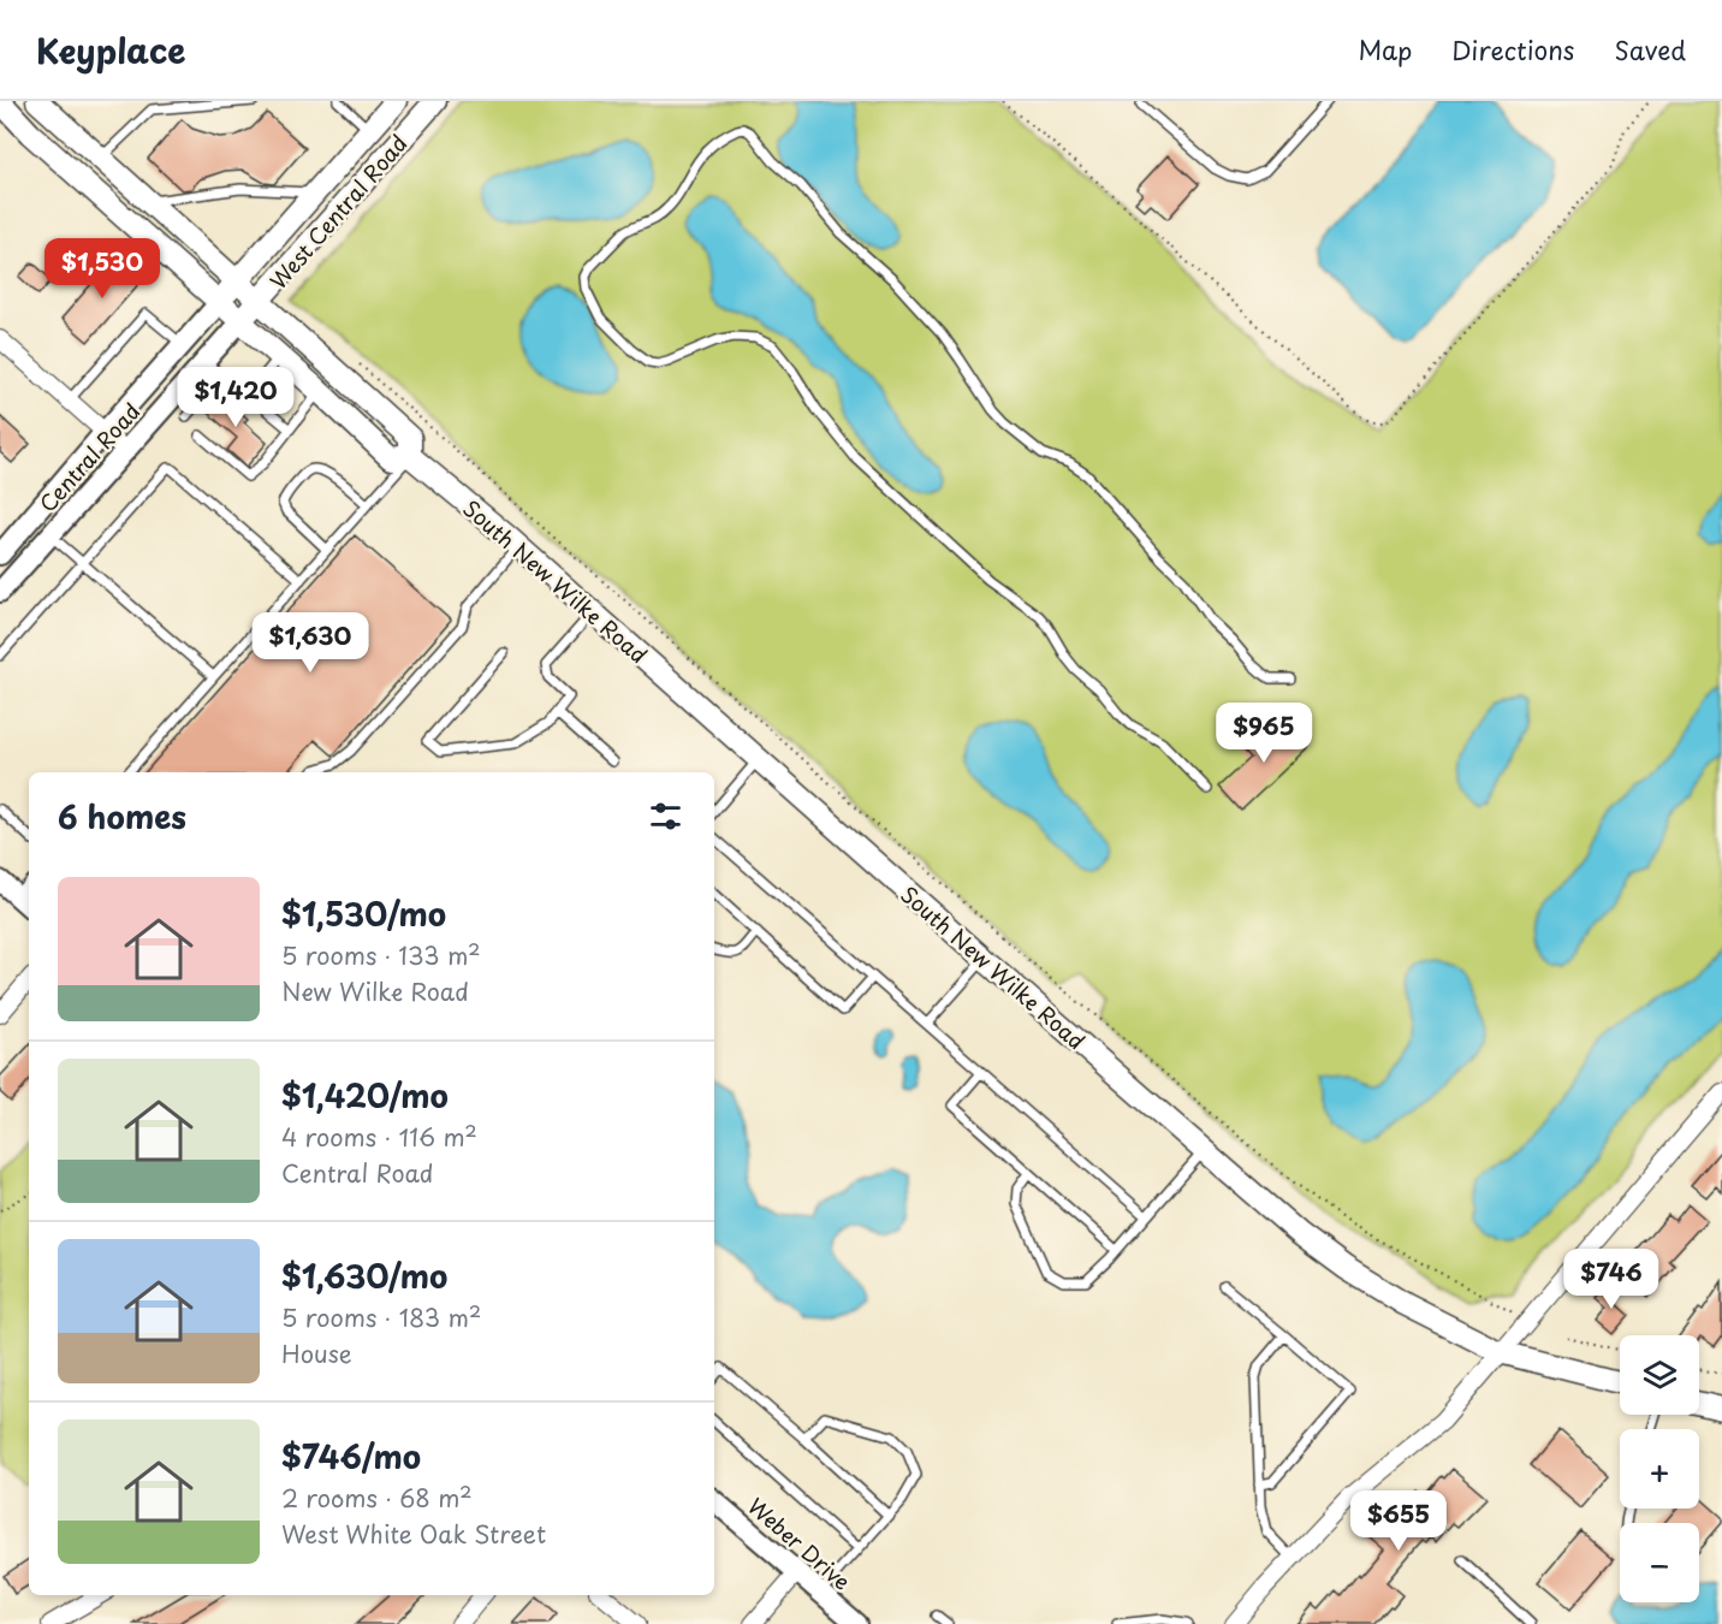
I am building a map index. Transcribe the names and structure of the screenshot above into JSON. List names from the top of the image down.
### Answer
{
  "streets": {
    "main road": ["West Central Road", "South New Wilke Road"],
    "street": ["Central Road", "Weber Drive"]
  },
  "crossings": [
    ["West Central Road", "Central Road"],
    ["West Central Road", "South New Wilke Road"],
    ["Central Road", "South New Wilke Road"]
  ],
  "page": {
    "header": "Keyplace",
    "nav": ["Map", "Directions", "Saved"],
    "price": [
      "$1,530",
      "$1,420",
      "$1,630",
      "$965",
      "$746",
      "$655"
    ],
    "heading": "6 homes",
    "list": [
      {
        "name": "$1,530/mo",
        "note": "5 rooms · 133 m² · New Wilke Road"
      },
      {
        "name": "$1,420/mo",
        "note": "4 rooms · 116 m² · Central Road"
      },
      {
        "name": "$1,630/mo",
        "note": "5 rooms · 183 m² · House"
      },
      {
        "name": "$746/mo",
        "note": "2 rooms · 68 m² · West White Oak Street"
      }
    ],
    "map_buttons": ["+", "−"]
  }
}
